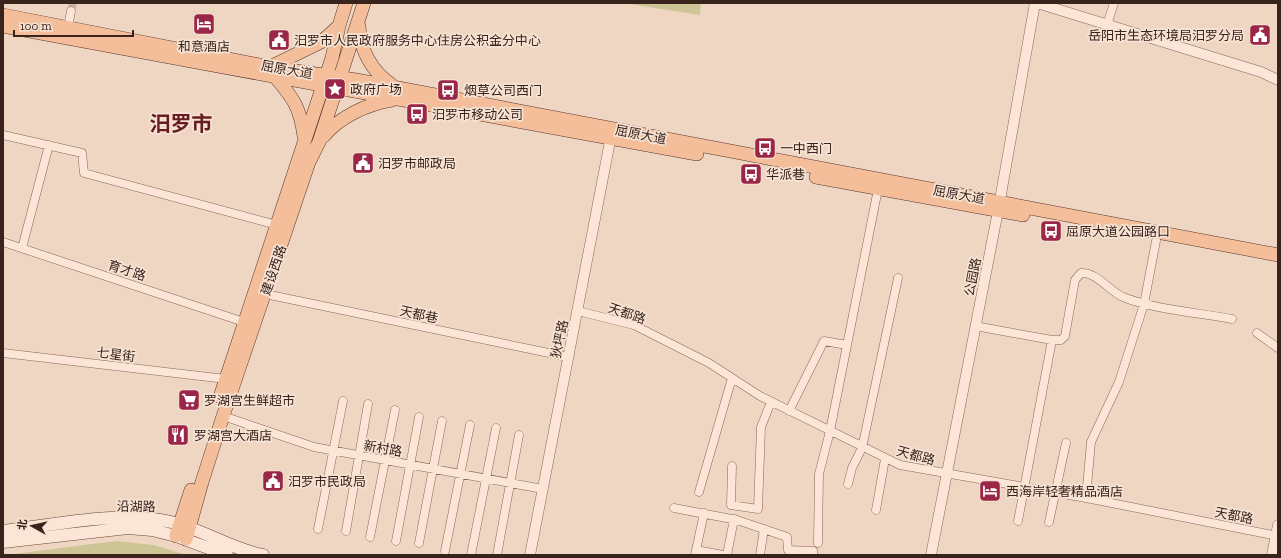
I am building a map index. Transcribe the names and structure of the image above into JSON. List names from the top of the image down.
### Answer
{
  "streets": {
    "main road": ["屈原大道", "建设西路", "沿湖路"],
    "street": [
      "育才路",
      "公园路",
      "天都路",
      "天都巷",
      "狄坪路",
      "七星街",
      "新村路"
    ]
  },
  "crossings": [
    ["屈原大道", "建设西路"],
    ["屈原大道", "公园路"],
    ["屈原大道", "狄坪路"],
    ["育才路", "建设西路"],
    ["建设西路", "天都巷"],
    ["建设西路", "七星街"],
    ["建设西路", "新村路"],
    ["建设西路", "沿湖路"],
    ["公园路", "天都路"],
    ["天都路", "狄坪路"],
    ["天都巷", "狄坪路"],
    ["狄坪路", "新村路"]
  ],
  "districts": ["汨罗市"],
  "places": {
    "hotel": ["和意酒店", "西海岸轻奢精品酒店"],
    "public building": [
      "岳阳市生态环境局汨罗分局",
      "汨罗市人民政府服务中心住房公积金分中心",
      "汨罗市邮政局",
      "汨罗市民政局"
    ],
    "place": ["政府广场"],
    "bus stop": [
      "烟草公司西门",
      "汨罗市移动公司",
      "一中西门",
      "华派巷",
      "屈原大道公园路口"
    ],
    "supermarket": ["罗湖宫生鲜超市"],
    "restaurant": ["罗湖宫大酒店"]
  },
  "scale_bar": "100 m",
  "north": "left"
}
